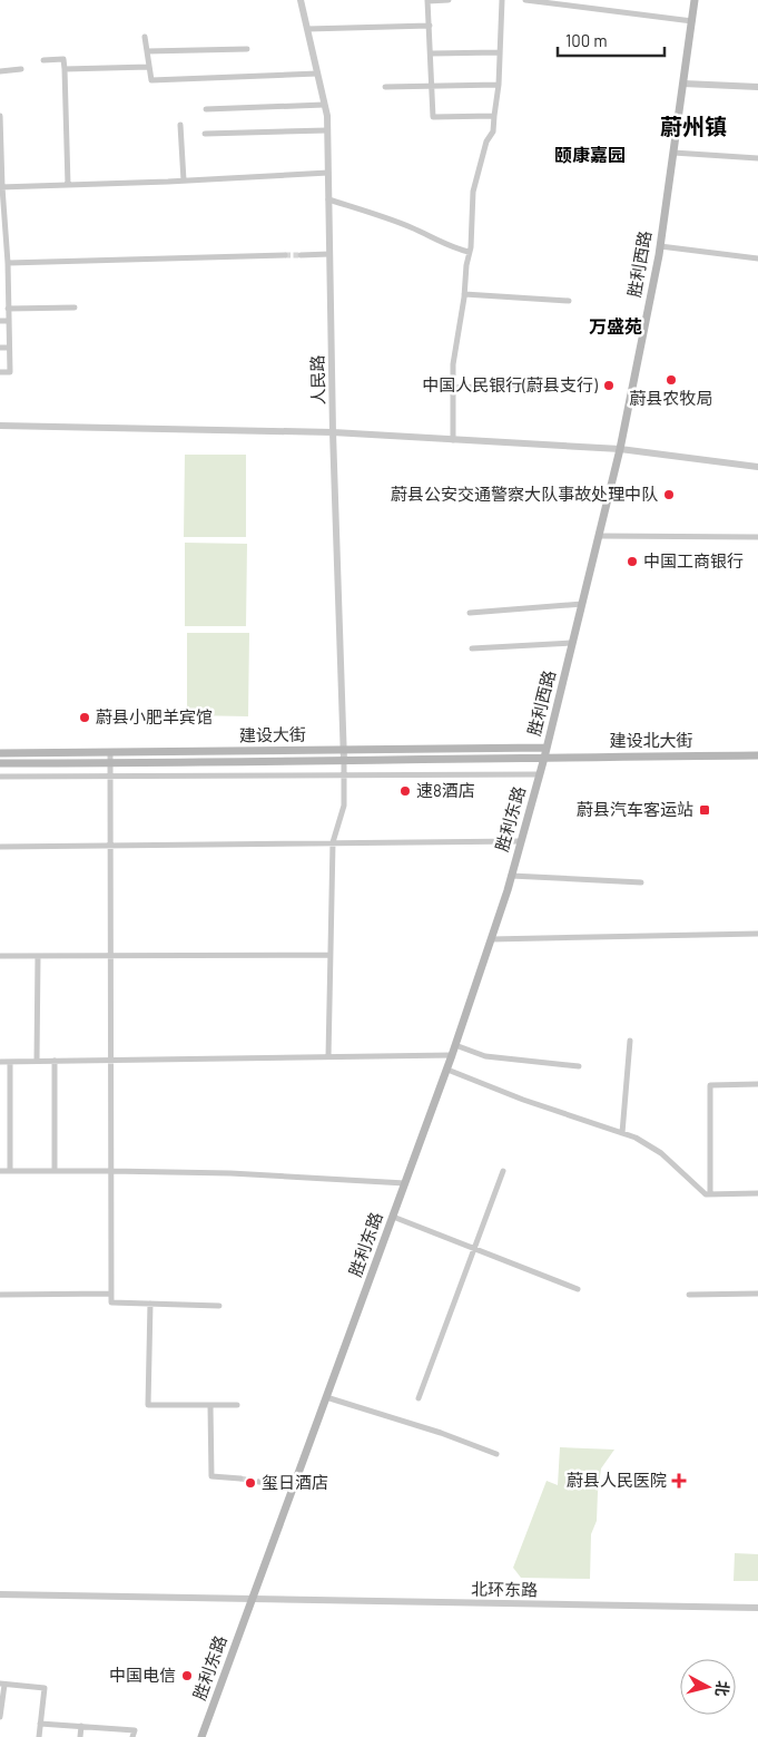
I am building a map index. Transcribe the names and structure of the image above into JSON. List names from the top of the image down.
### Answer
{
  "streets": {
    "main road": [
      "胜利西路",
      "建设大街",
      "建设北大街",
      "胜利东路"
    ],
    "street": ["人民路", "北环东路"]
  },
  "crossings": [
    ["胜利西路", "建设大街"],
    ["胜利西路", "建设北大街"],
    ["胜利西路", "胜利东路"],
    ["人民路", "建设大街"],
    ["建设大街", "建设北大街"],
    ["建设大街", "胜利东路"],
    ["建设北大街", "胜利东路"],
    ["胜利东路", "北环东路"]
  ],
  "districts": ["蔚州镇", "颐康嘉园", "万盛苑"],
  "places": {
    "other": [
      "蔚县农牧局",
      "中国人民银行(蔚县支行)",
      "蔚县公安交通警察大队事故处理中队",
      "中国工商银行",
      "蔚县小肥羊宾馆",
      "速8酒店",
      "玺日酒店",
      "中国电信"
    ],
    "transit": ["蔚县汽车客运站"],
    "health": ["蔚县人民医院"]
  },
  "scale_bar": "100 m",
  "north": "right"
}
